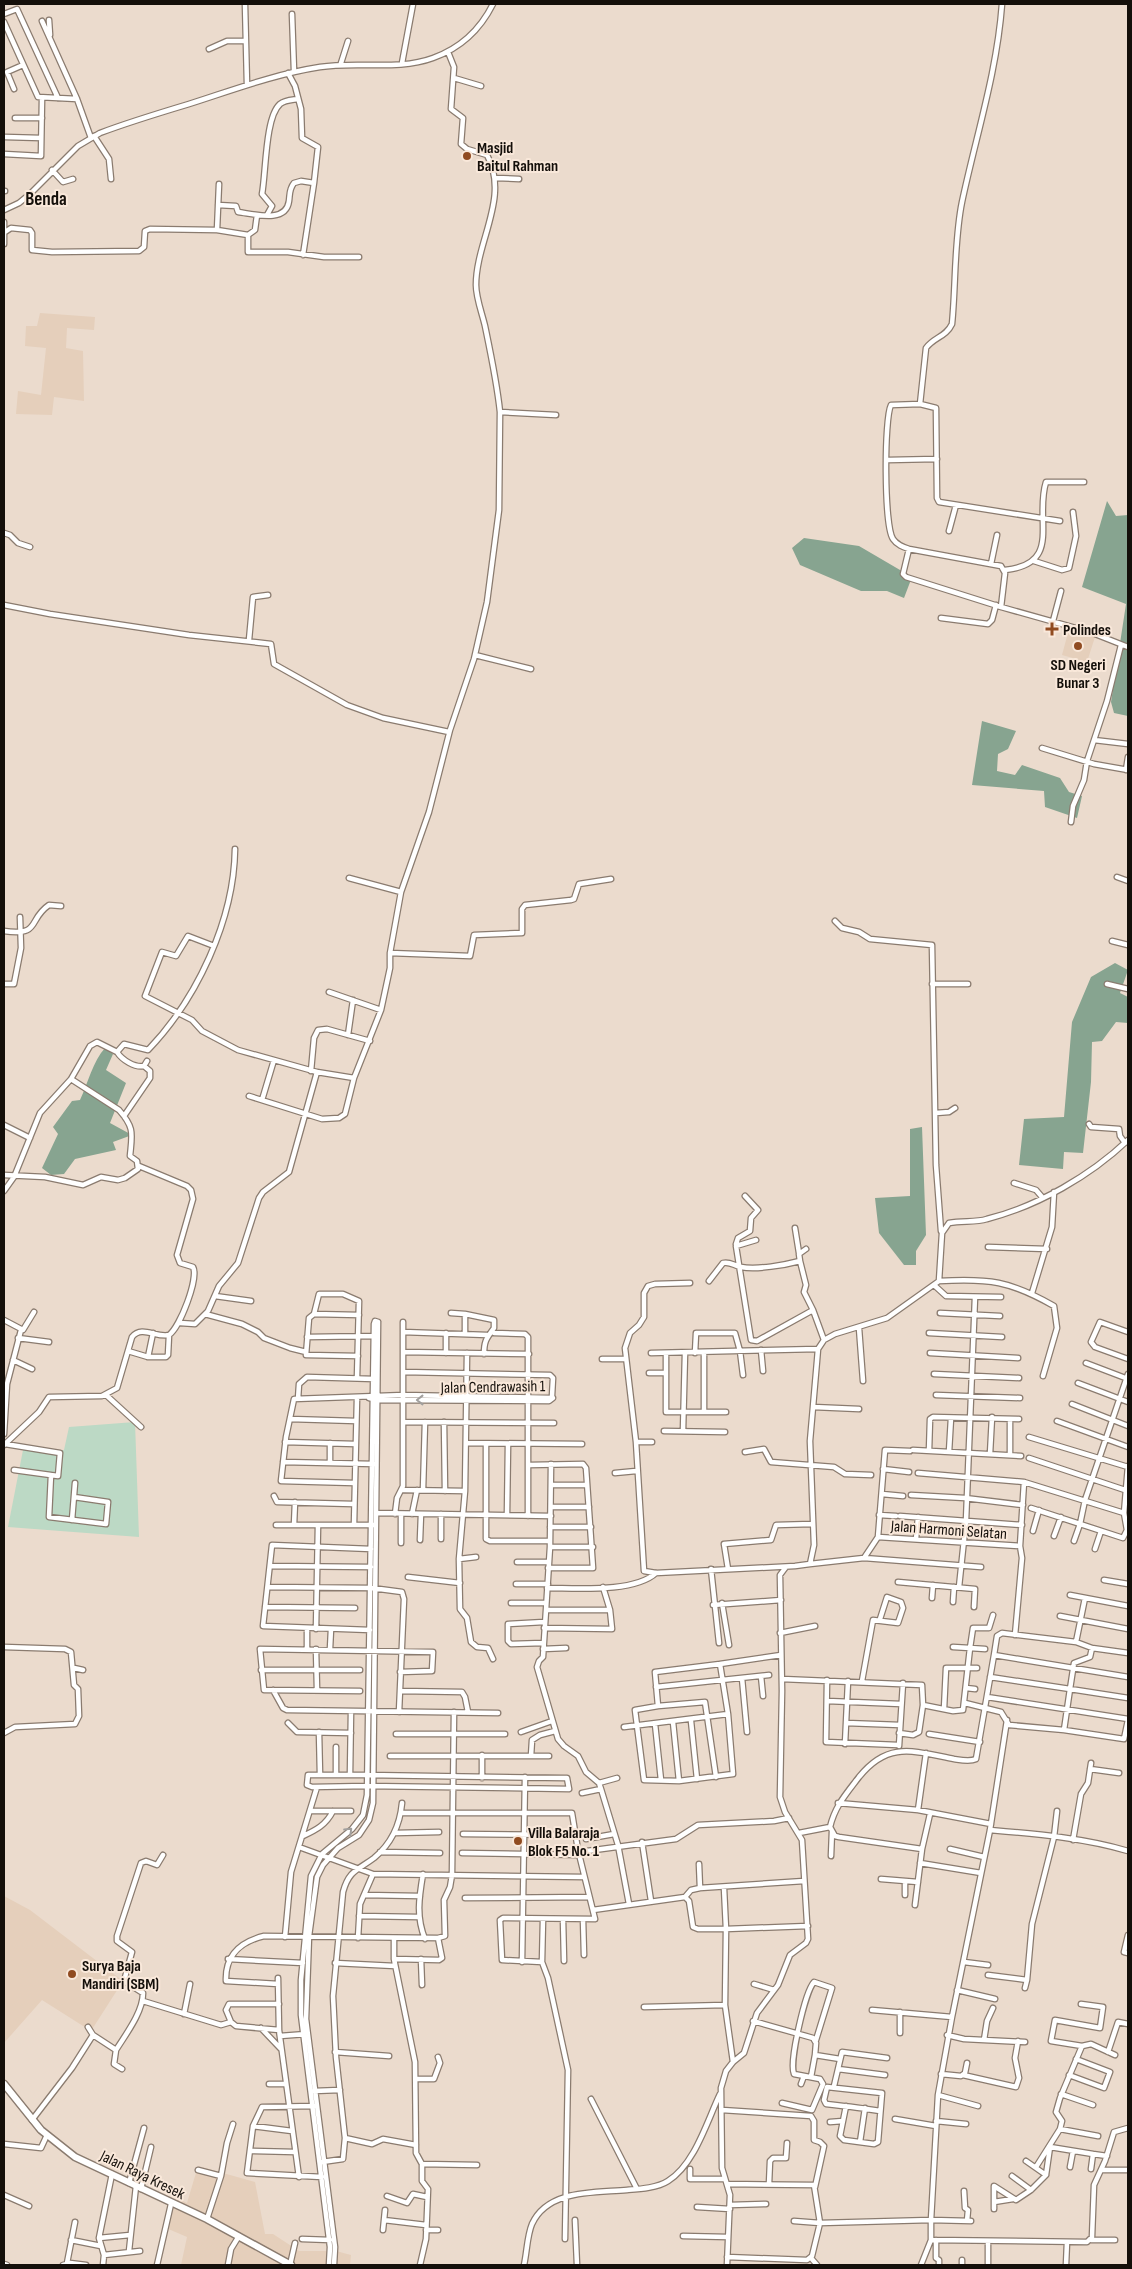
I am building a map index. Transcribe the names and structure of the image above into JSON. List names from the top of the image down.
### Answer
{
  "streets": {
    "main road": ["Jalan Raya Kresek"],
    "street": ["Jalan Cendrawasih 1", "Jalan Harmoni Selatan"]
  },
  "districts": ["Benda"],
  "places": {
    "other": [
      "Masjid Baitul Rahman",
      "SD Negeri Bunar 3",
      "Villa Balaraja Blok F5 No. 1",
      "Surya Baja Mandiri (SBM)"
    ],
    "health": ["Polindes"]
  }
}
